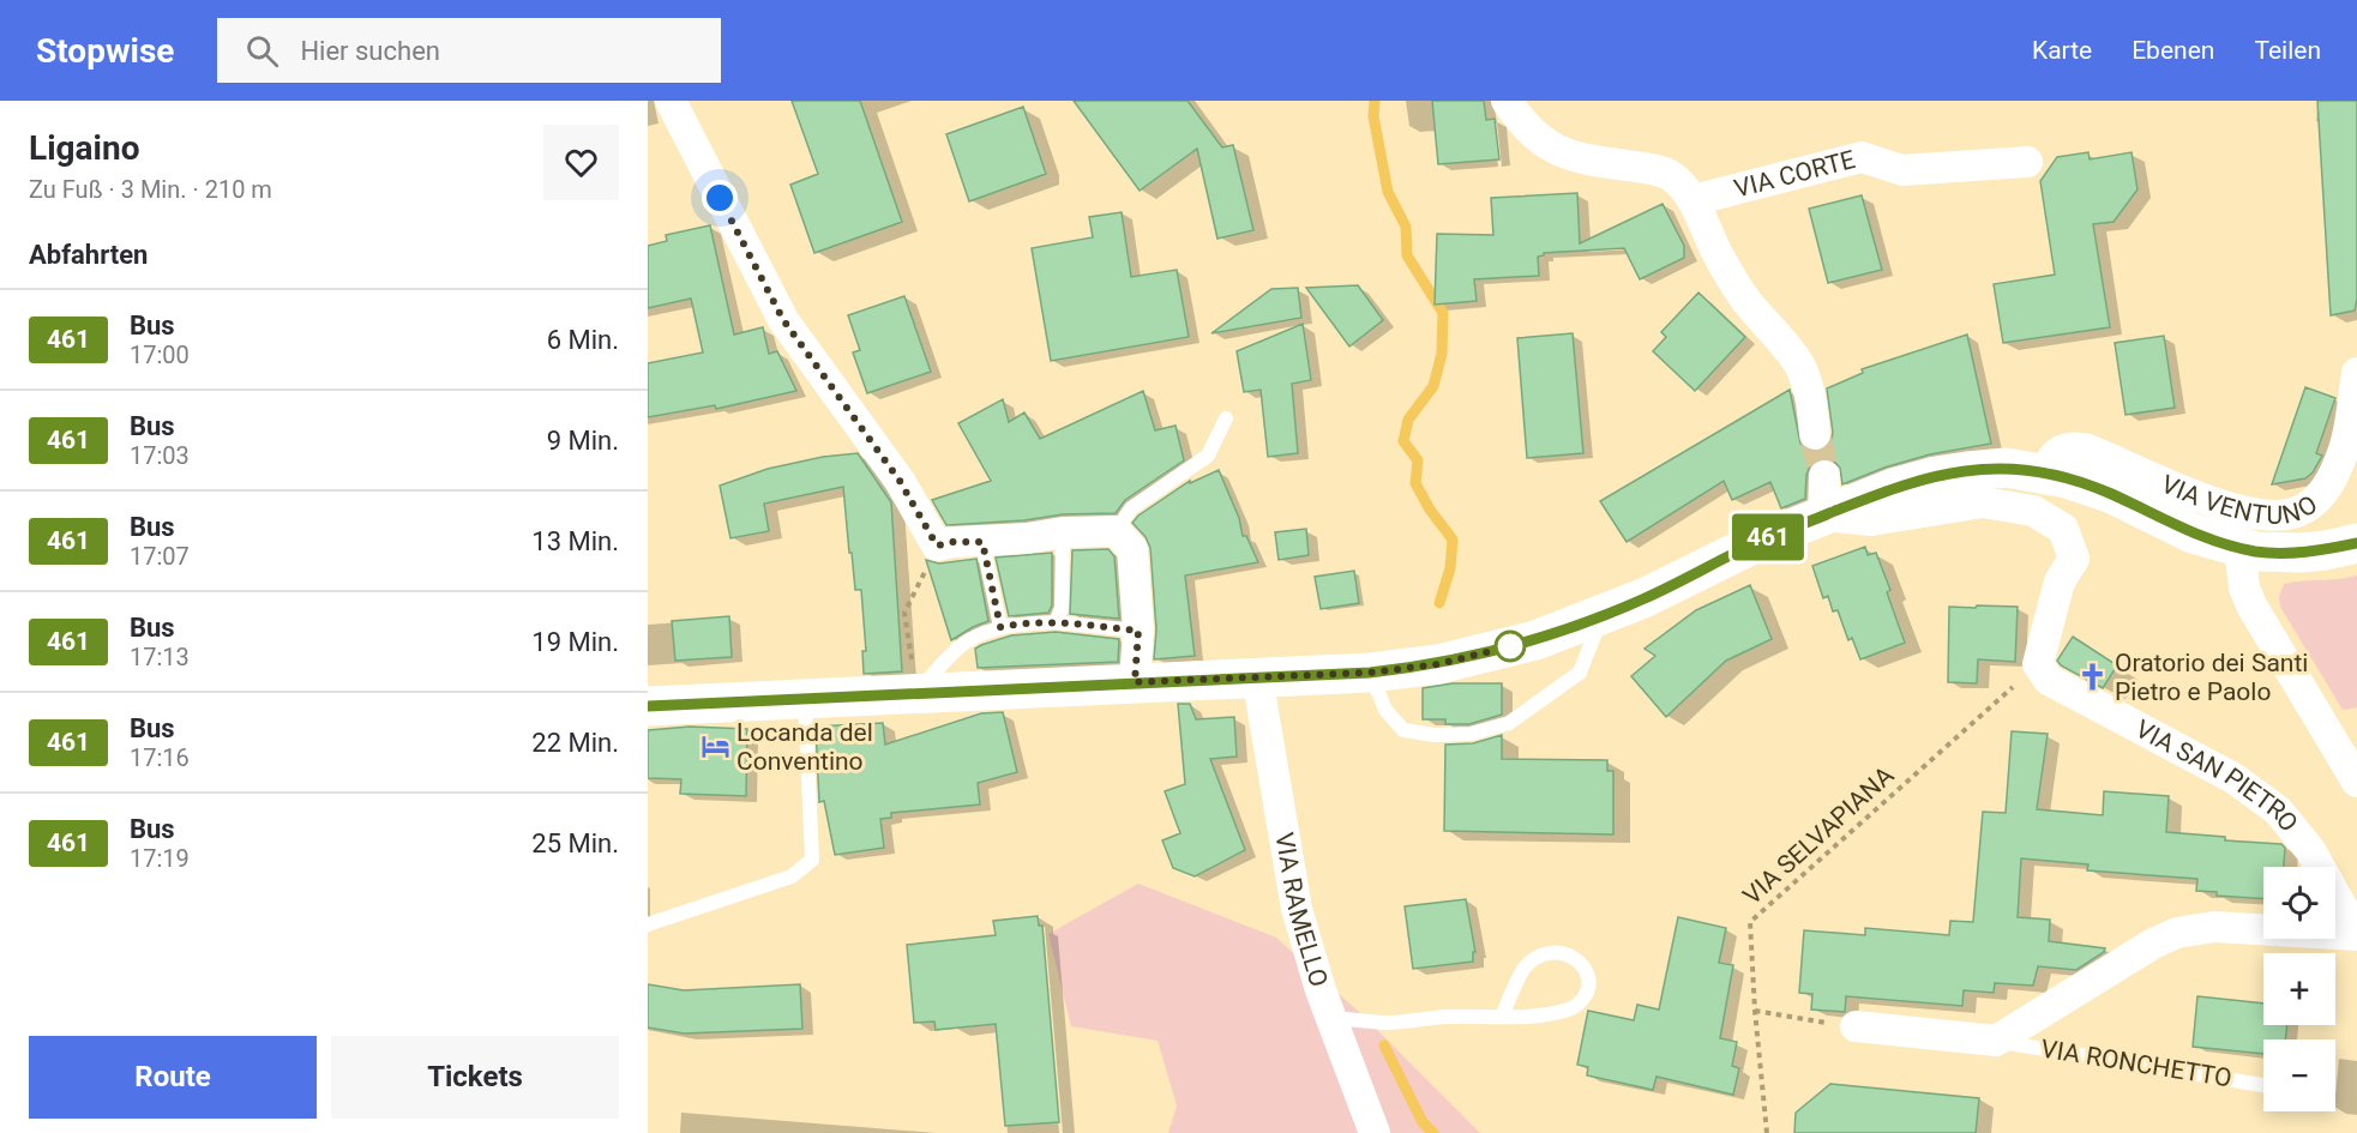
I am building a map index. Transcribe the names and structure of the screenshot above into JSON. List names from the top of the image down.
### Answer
{
  "streets": {
    "street": [
      "VIA CORTE",
      "VIA VENTUNO",
      "VIA SAN PIETRO",
      "VIA RAMELLO"
    ],
    "lane": ["VIA RONCHETTO"],
    "path": ["VIA SELVAPIANA"]
  },
  "crossings": [
    ["VIA SAN PIETRO", "VIA SELVAPIANA"]
  ],
  "places": {
    "church": ["Oratorio dei Santi Pietro e Paolo"],
    "hotel": ["Locanda del Conventino"]
  },
  "lines": ["bus line 461"],
  "page": {
    "header": "Stopwise",
    "search": "Hier suchen",
    "nav": ["Karte", "Ebenen", "Teilen"],
    "heading": [
      ["Ligaino", "Zu Fuß · 3 Min. · 210 m"],
      "Abfahrten"
    ],
    "on_map": "461",
    "list": [
      {
        "mark": "461",
        "name": "Bus",
        "note": "17:00",
        "value": "6 Min."
      },
      {
        "mark": "461",
        "name": "Bus",
        "note": "17:03",
        "value": "9 Min."
      },
      {
        "mark": "461",
        "name": "Bus",
        "note": "17:07",
        "value": "13 Min."
      },
      {
        "mark": "461",
        "name": "Bus",
        "note": "17:13",
        "value": "19 Min."
      },
      {
        "mark": "461",
        "name": "Bus",
        "note": "17:16",
        "value": "22 Min."
      },
      {
        "mark": "461",
        "name": "Bus",
        "note": "17:19",
        "value": "25 Min."
      }
    ],
    "map_buttons": ["+", "−"],
    "buttons": ["Route", "Tickets"]
  }
}
